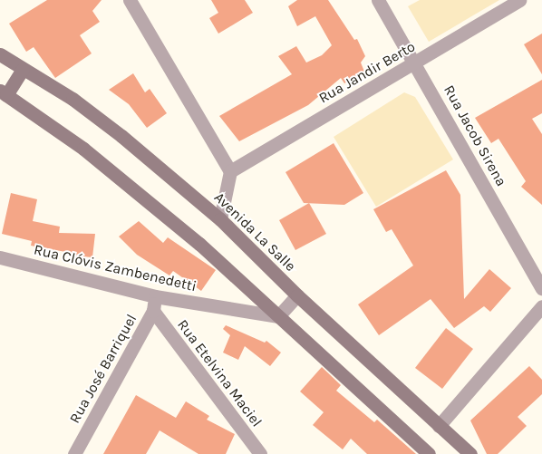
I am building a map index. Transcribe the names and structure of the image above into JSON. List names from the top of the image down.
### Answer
{
  "streets": {
    "main road": ["Avenida La Salle"],
    "street": [
      "Rua Jandir Berto",
      "Rua Jacob Sirena",
      "Rua Clóvis Zambenedetti",
      "Rua José Barriquel",
      "Rua Etelvina Maciel"
    ]
  },
  "crossings": [
    ["Rua Jandir Berto", "Rua Jacob Sirena"],
    ["Rua Clóvis Zambenedetti", "Rua José Barriquel"],
    ["Rua José Barriquel", "Rua Etelvina Maciel"]
  ]
}
